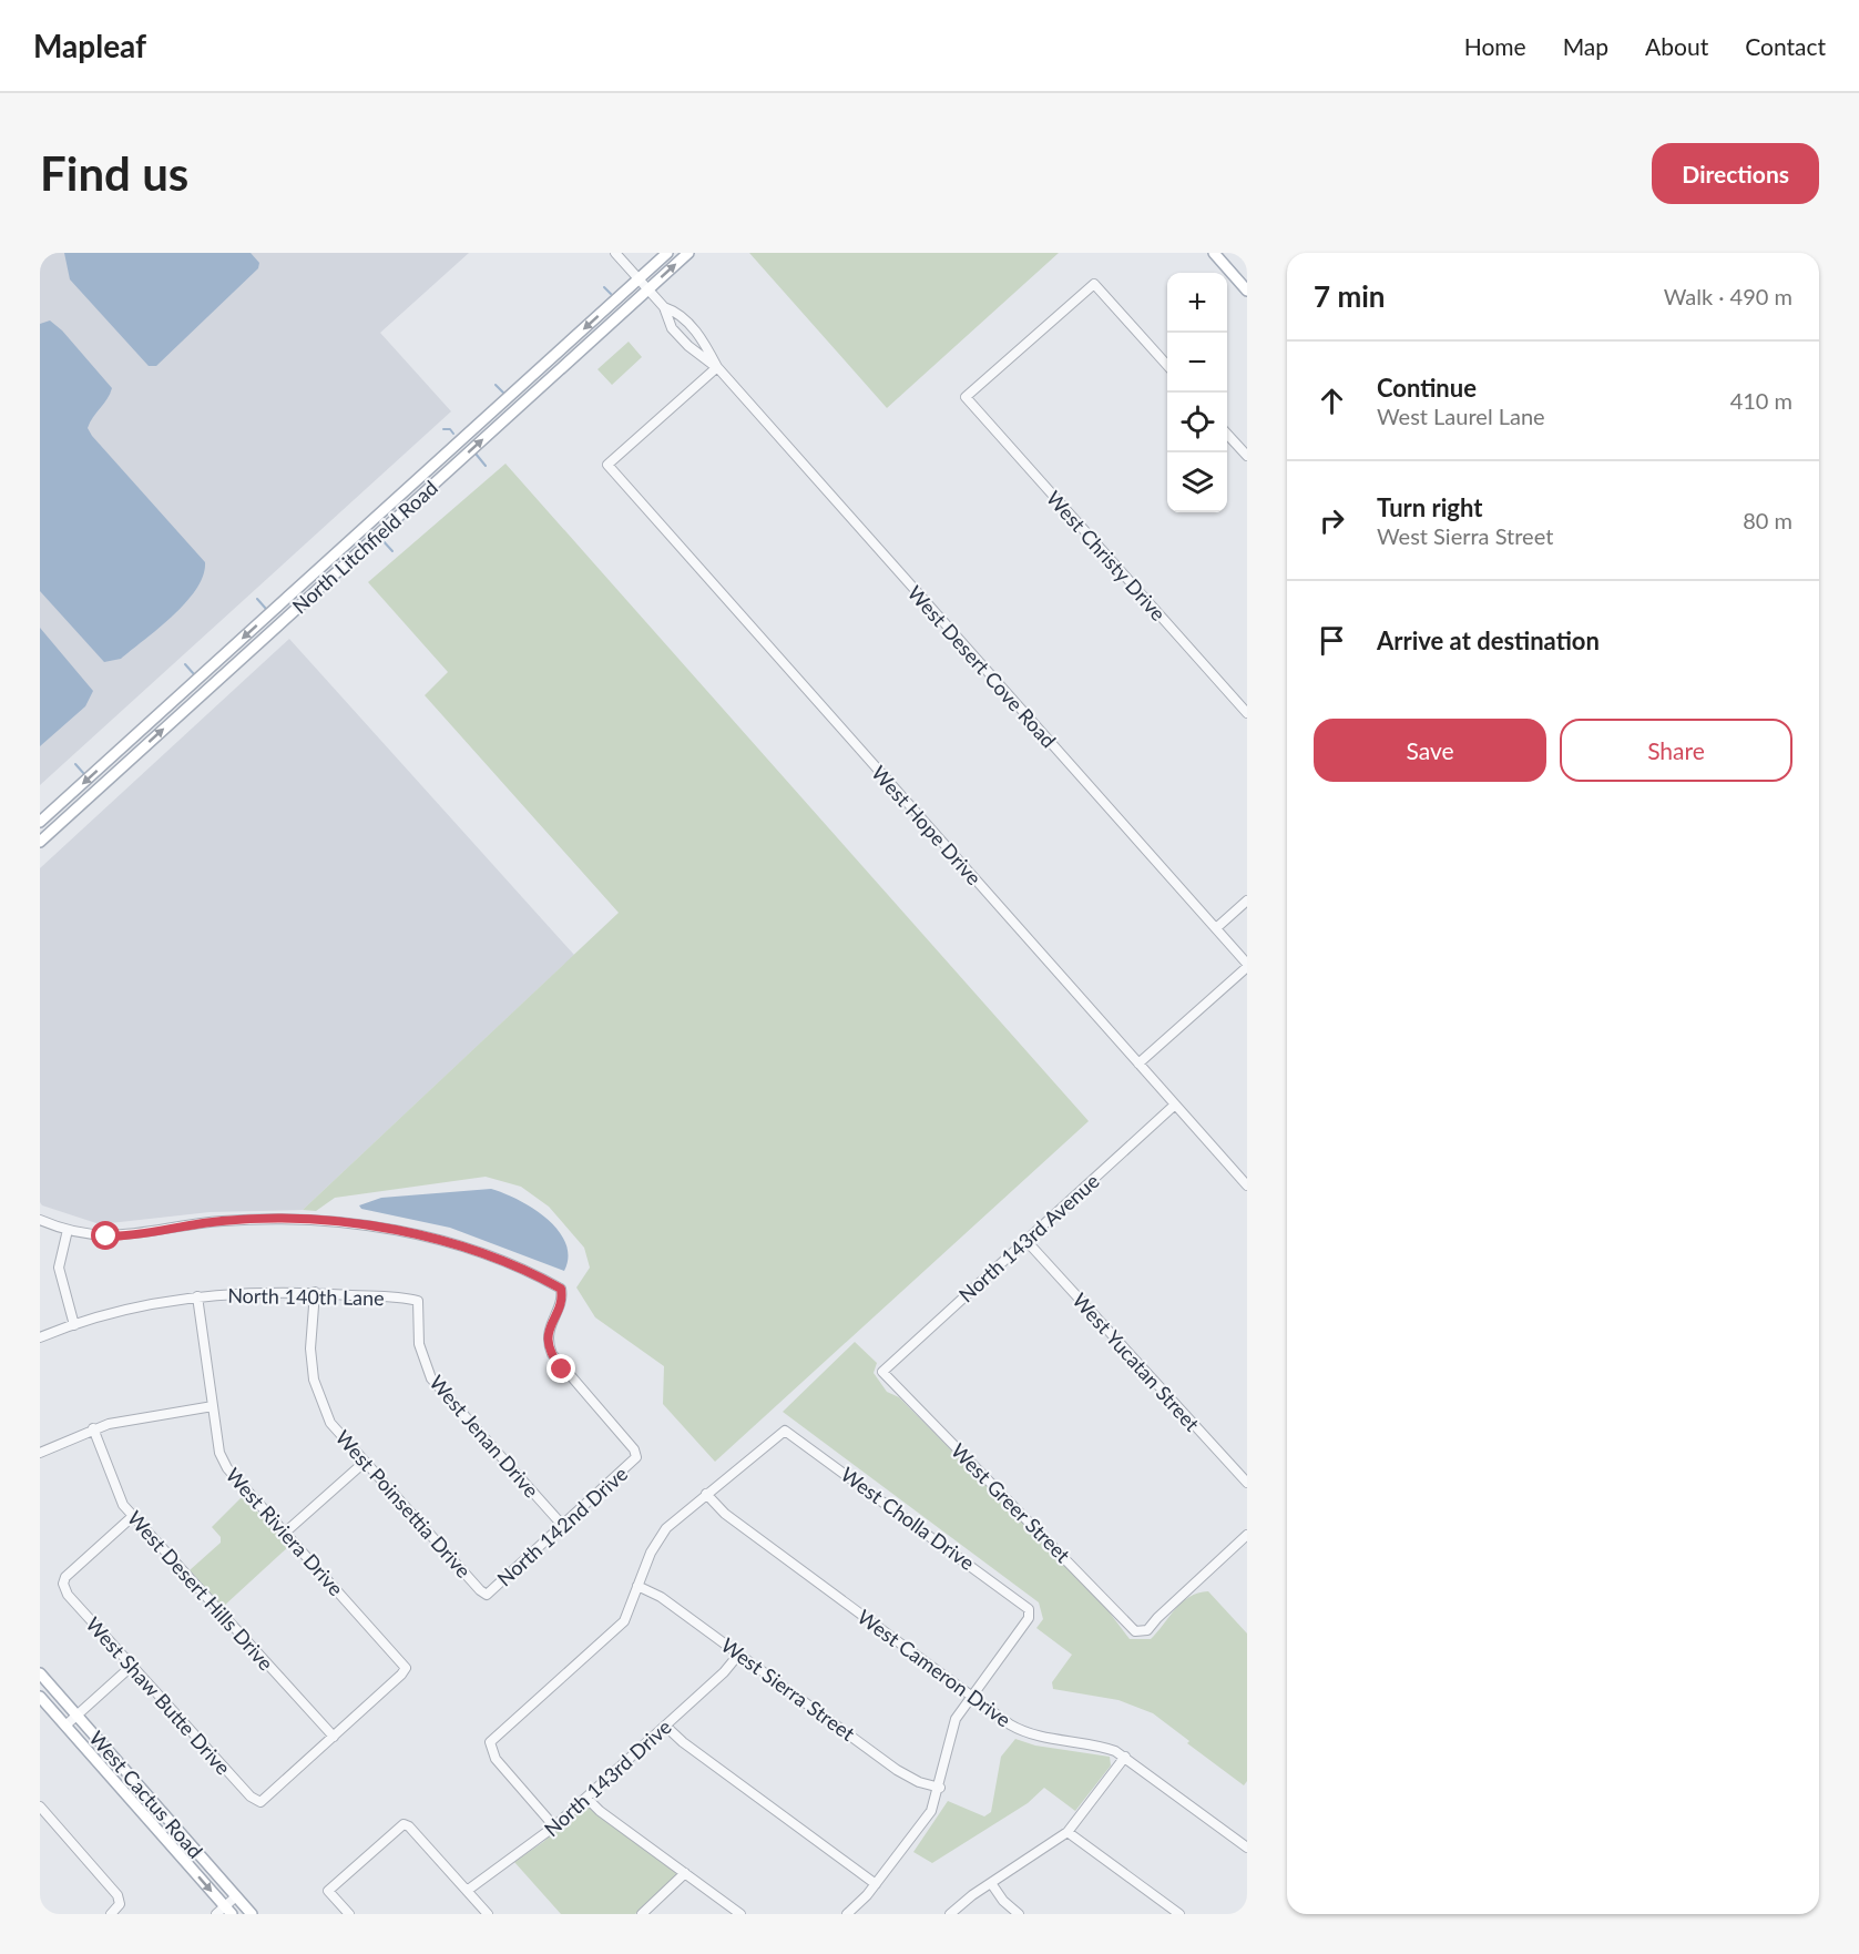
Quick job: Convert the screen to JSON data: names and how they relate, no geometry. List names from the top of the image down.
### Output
{
  "streets": {
    "main road": ["North Litchfield Road", "West Cactus Road"],
    "street": [
      "West Christy Drive",
      "West Desert Cove Road",
      "West Hope Drive",
      "North 143rd Avenue",
      "North 140th Lane",
      "West Yucatan Street",
      "West Jenan Drive",
      "West Greer Street",
      "West Poinsettia Drive",
      "West Cholla Drive",
      "North 142nd Drive",
      "West Riviera Drive",
      "West Desert Hills Drive",
      "West Cameron Drive",
      "West Sierra Street",
      "West Shaw Butte Drive",
      "North 143rd Drive"
    ]
  },
  "crossings": [
    ["North Litchfield Road", "West Desert Cove Road"],
    ["West Desert Cove Road", "West Hope Drive"],
    ["West Hope Drive", "North 143rd Avenue"],
    ["North 143rd Avenue", "West Yucatan Street"],
    ["North 143rd Avenue", "West Greer Street"],
    ["North 140th Lane", "West Jenan Drive"],
    ["North 140th Lane", "West Poinsettia Drive"],
    ["North 140th Lane", "West Riviera Drive"],
    ["West Jenan Drive", "North 142nd Drive"],
    ["West Poinsettia Drive", "North 142nd Drive"],
    ["West Cholla Drive", "West Cameron Drive"],
    ["West Riviera Drive", "West Desert Hills Drive"],
    ["West Riviera Drive", "West Shaw Butte Drive"],
    ["West Desert Hills Drive", "West Shaw Butte Drive"],
    ["West Sierra Street", "North 143rd Drive"]
  ],
  "page": {
    "header": "Mapleaf",
    "nav": [
      "Home",
      "Map",
      "About",
      "Contact"
    ],
    "buttons": [
      "Directions",
      ["Save", "Share"]
    ],
    "title": "Find us",
    "heading": ["7 min", "Walk · 490 m"],
    "map_buttons": ["+", "−"],
    "list": [
      ["Continue", "West Laurel Lane", "410 m"],
      ["Turn right", "West Sierra Street", "80 m"],
      "Arrive at destination"
    ]
  }
}
